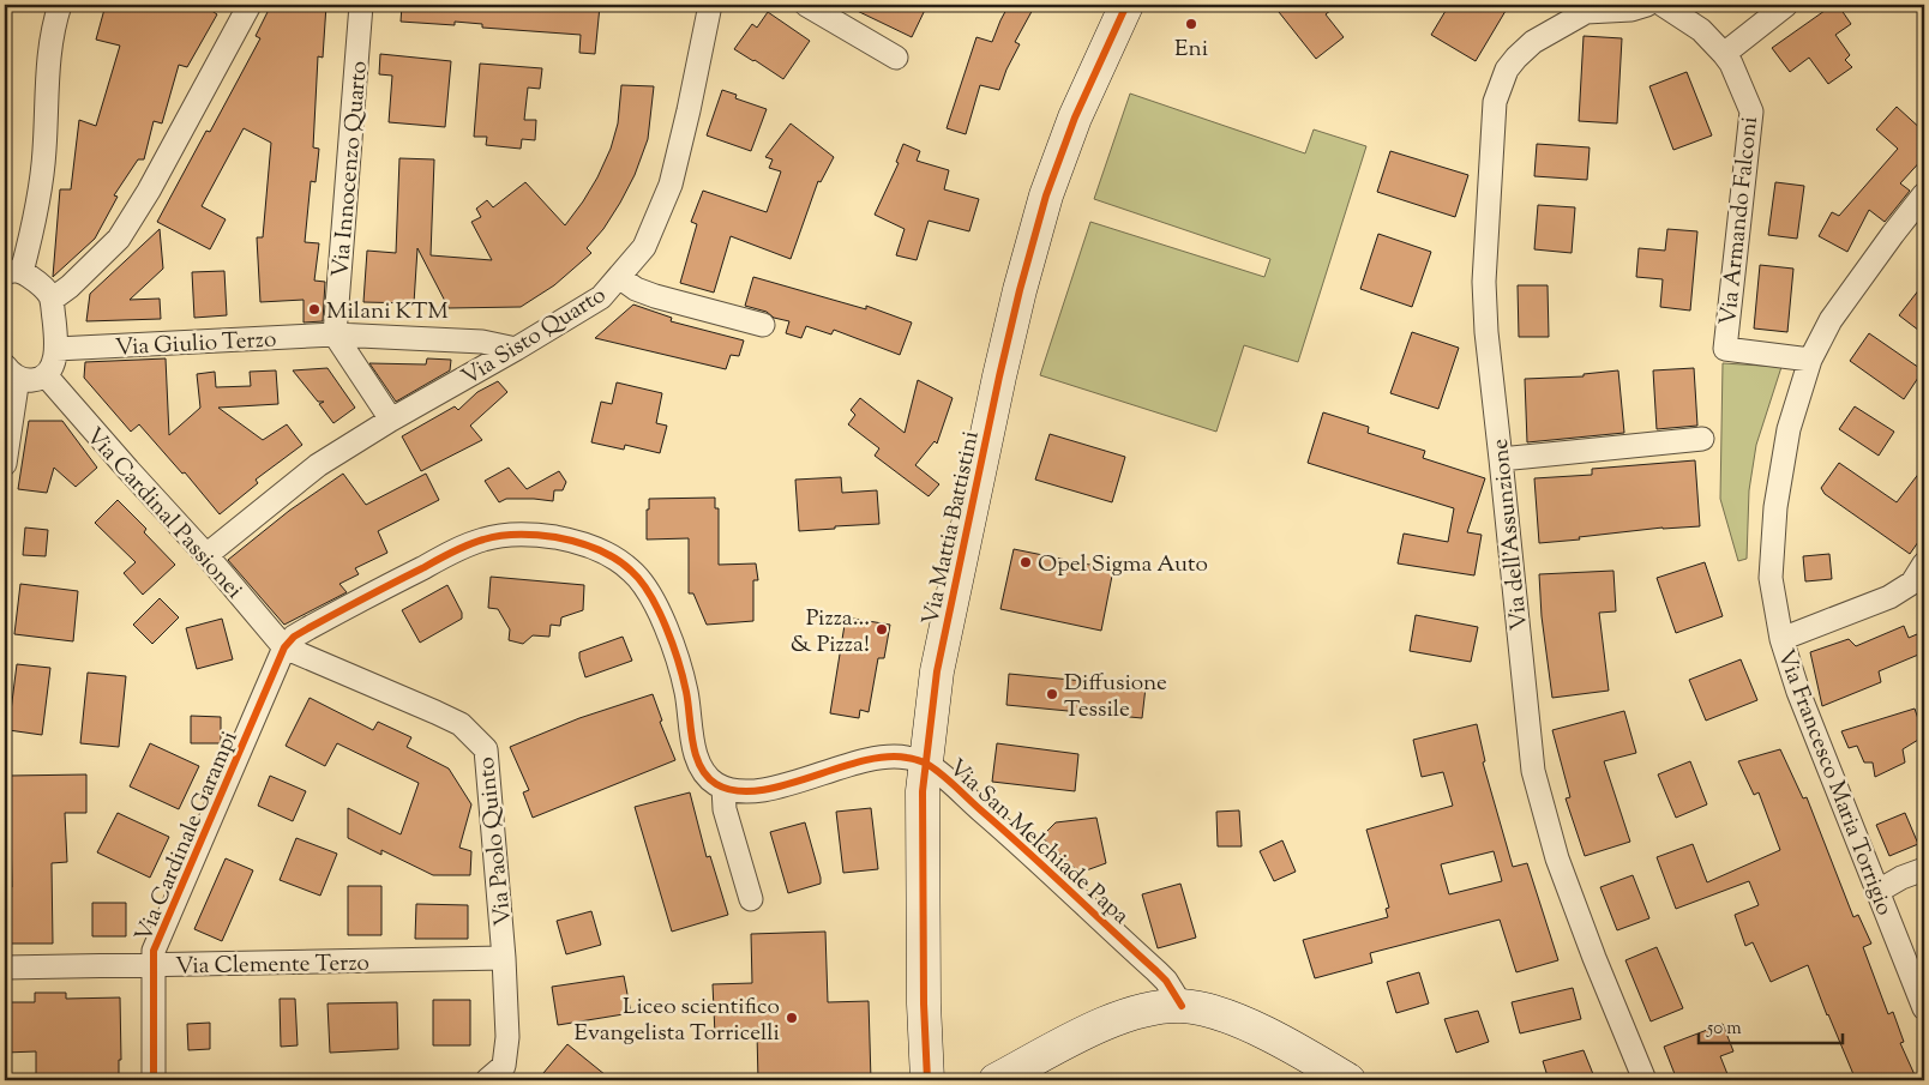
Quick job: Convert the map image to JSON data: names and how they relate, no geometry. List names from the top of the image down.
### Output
{
  "streets": {
    "main road": ["Via Mattia Battistini"],
    "street": [
      "Via Innocenzo Quarto",
      "Via Armando Falconi",
      "Via Sisto Quarto",
      "Via Giulio Terzo",
      "Via Cardinal Passionei",
      "Via dell'Assunzione",
      "Via Francesco Maria Torrigio",
      "Via Cardinale Garampi",
      "Via San Melchiade Papa",
      "Via Paolo Quinto",
      "Via Clemente Terzo"
    ]
  },
  "crossings": [
    ["Via Innocenzo Quarto", "Via Giulio Terzo"],
    ["Via Armando Falconi", "Via Francesco Maria Torrigio"],
    ["Via Sisto Quarto", "Via Giulio Terzo"],
    ["Via Sisto Quarto", "Via Cardinal Passionei"],
    ["Via Cardinal Passionei", "Via Cardinale Garampi"],
    ["Via Cardinal Passionei", "Via Paolo Quinto"],
    ["Via Mattia Battistini", "Via San Melchiade Papa"],
    ["Via Cardinale Garampi", "Via Paolo Quinto"],
    ["Via Cardinale Garampi", "Via Clemente Terzo"],
    ["Via Paolo Quinto", "Via Clemente Terzo"]
  ],
  "places": [
    "Eni",
    "Milani KTM",
    "Opel Sigma Auto",
    "Pizza... & Pizza!",
    "Diffusione Tessile",
    "Liceo scientifico Evangelista Torricelli"
  ],
  "scale_bar": "50 m"
}
